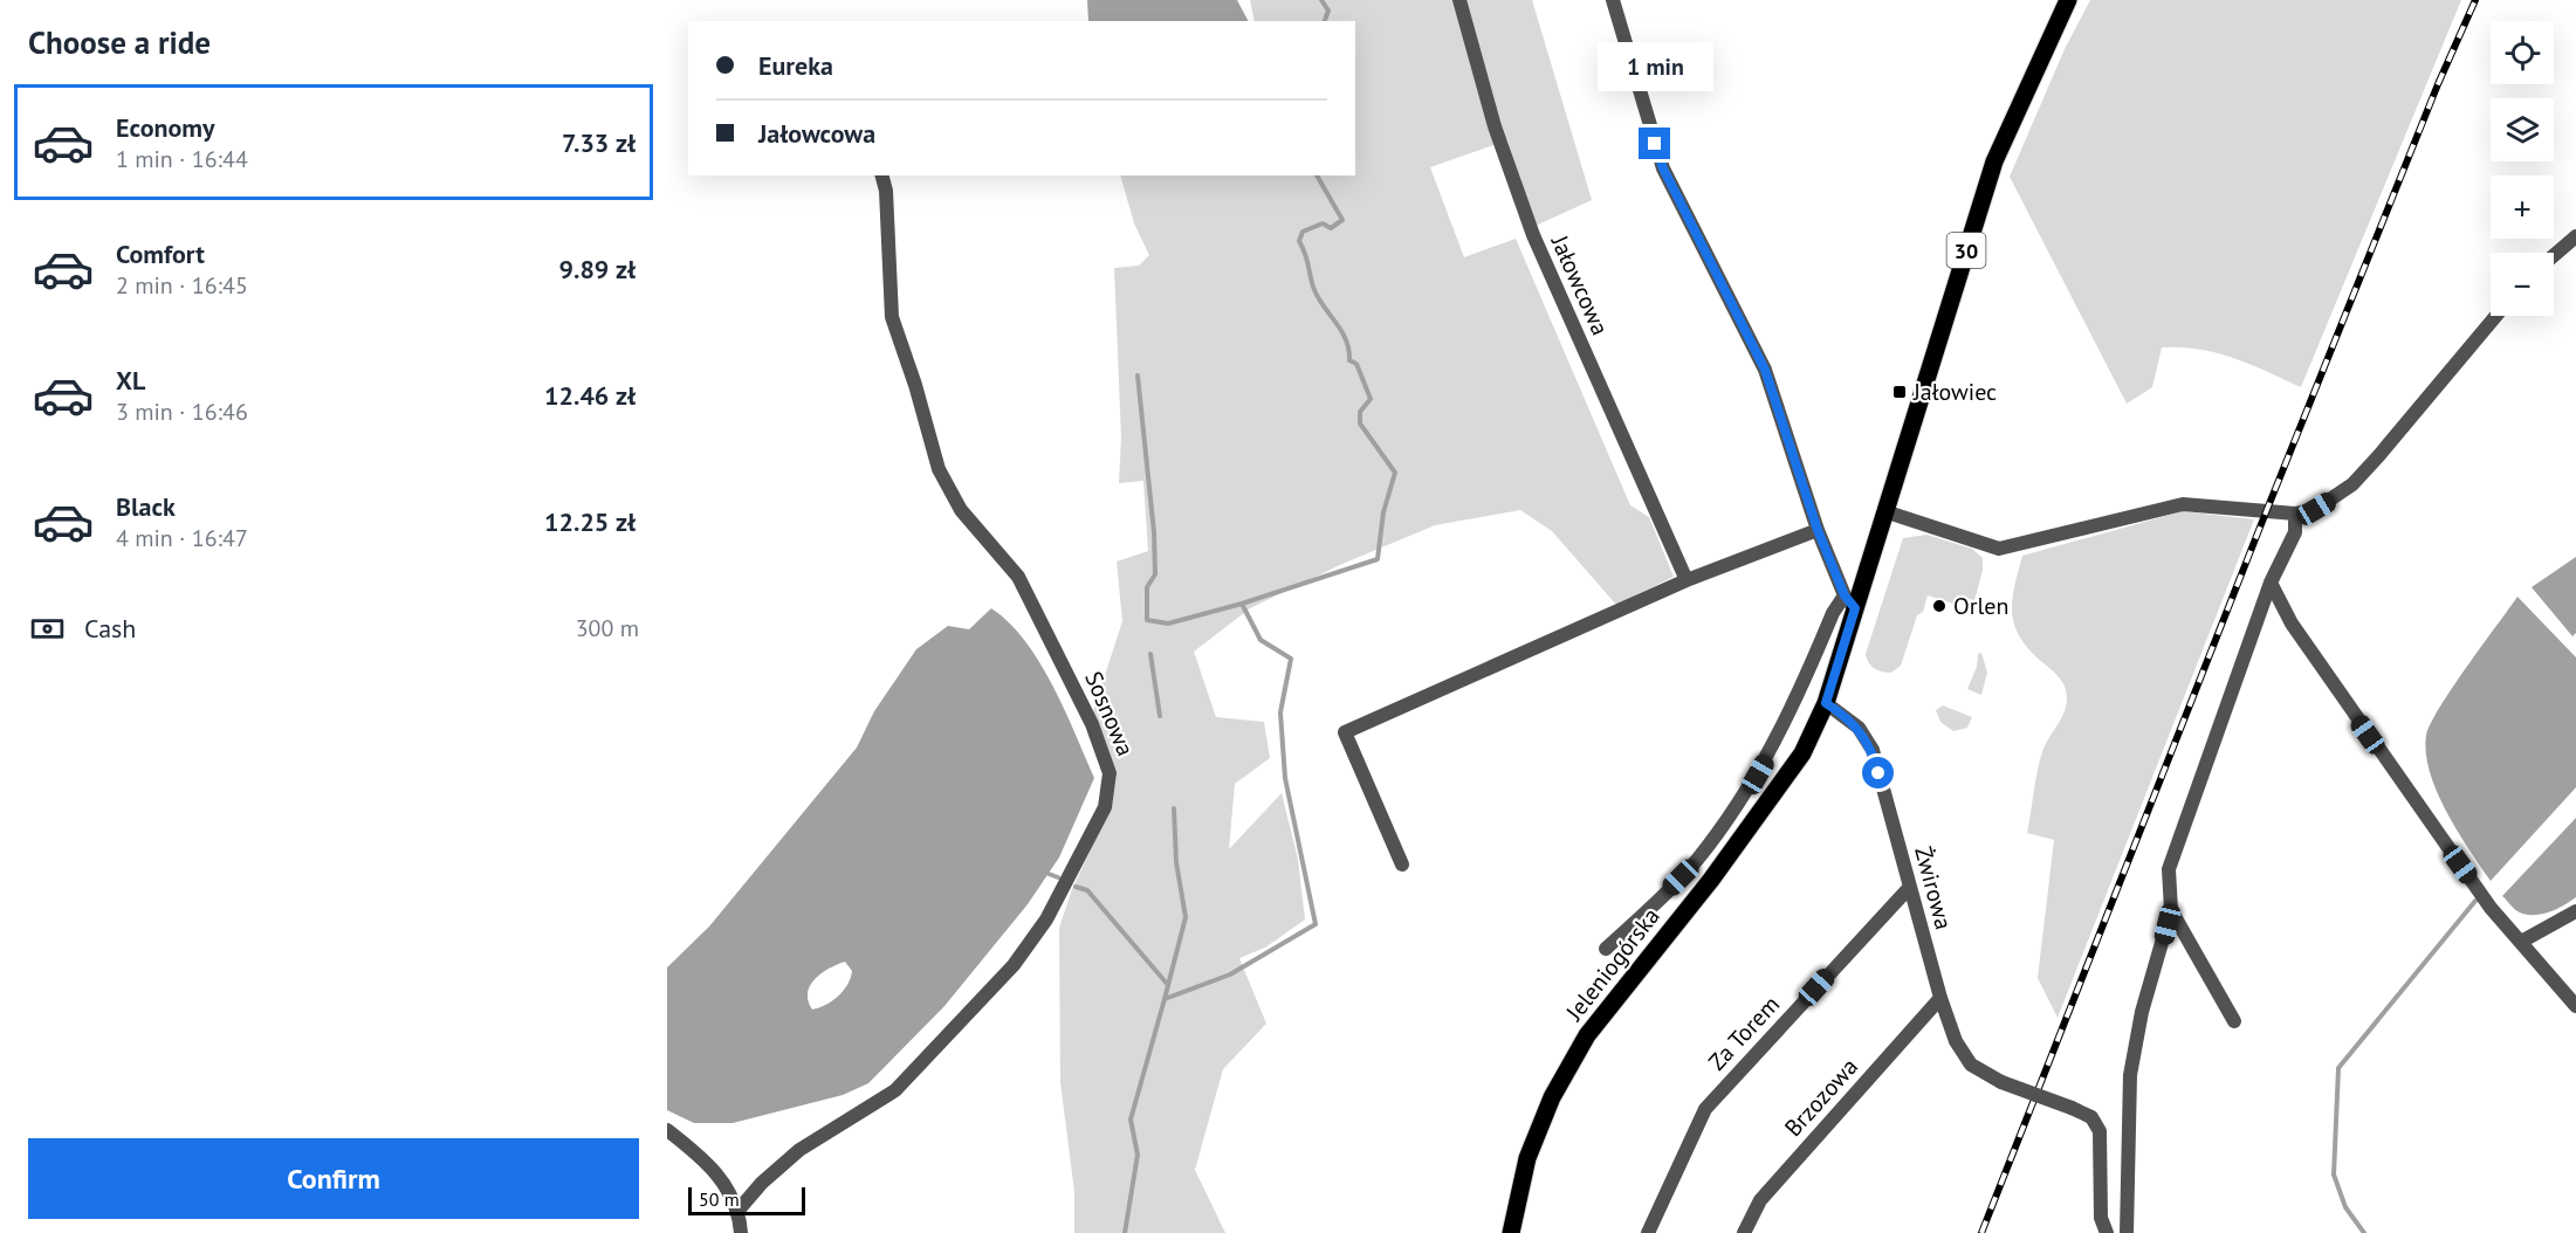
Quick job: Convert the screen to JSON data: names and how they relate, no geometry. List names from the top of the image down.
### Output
{
  "streets": {
    "main road": ["30", "Jeleniogórska"],
    "street": [
      "Jałowcowa",
      "Sosnowa",
      "Żwirowa",
      "Za Torem",
      "Brzozowa"
    ]
  },
  "crossings": [
    ["30", "Jeleniogórska"],
    ["Żwirowa", "Jeleniogórska"],
    ["Żwirowa", "Za Torem"],
    ["Żwirowa", "Brzozowa"]
  ],
  "places": {
    "transit": ["Jałowiec"],
    "other": ["Orlen"]
  },
  "scale_bar": "50 m",
  "page": {
    "heading": "Choose a ride",
    "map_buttons": ["+", "−"],
    "banner": ["Eureka", "Jałowcowa"],
    "bubble": "1 min",
    "list": [
      {
        "name": "Economy",
        "note": "1 min · 16:44",
        "value": "7.33 zł"
      },
      {
        "name": "Comfort",
        "note": "2 min · 16:45",
        "value": "9.89 zł"
      },
      {
        "name": "XL",
        "note": "3 min · 16:46",
        "value": "12.46 zł"
      },
      {
        "name": "Black",
        "note": "4 min · 16:47",
        "value": "12.25 zł"
      }
    ],
    "pay": ["Cash", "300 m"],
    "buttons": "Confirm",
    "scale": "50 m"
  }
}
